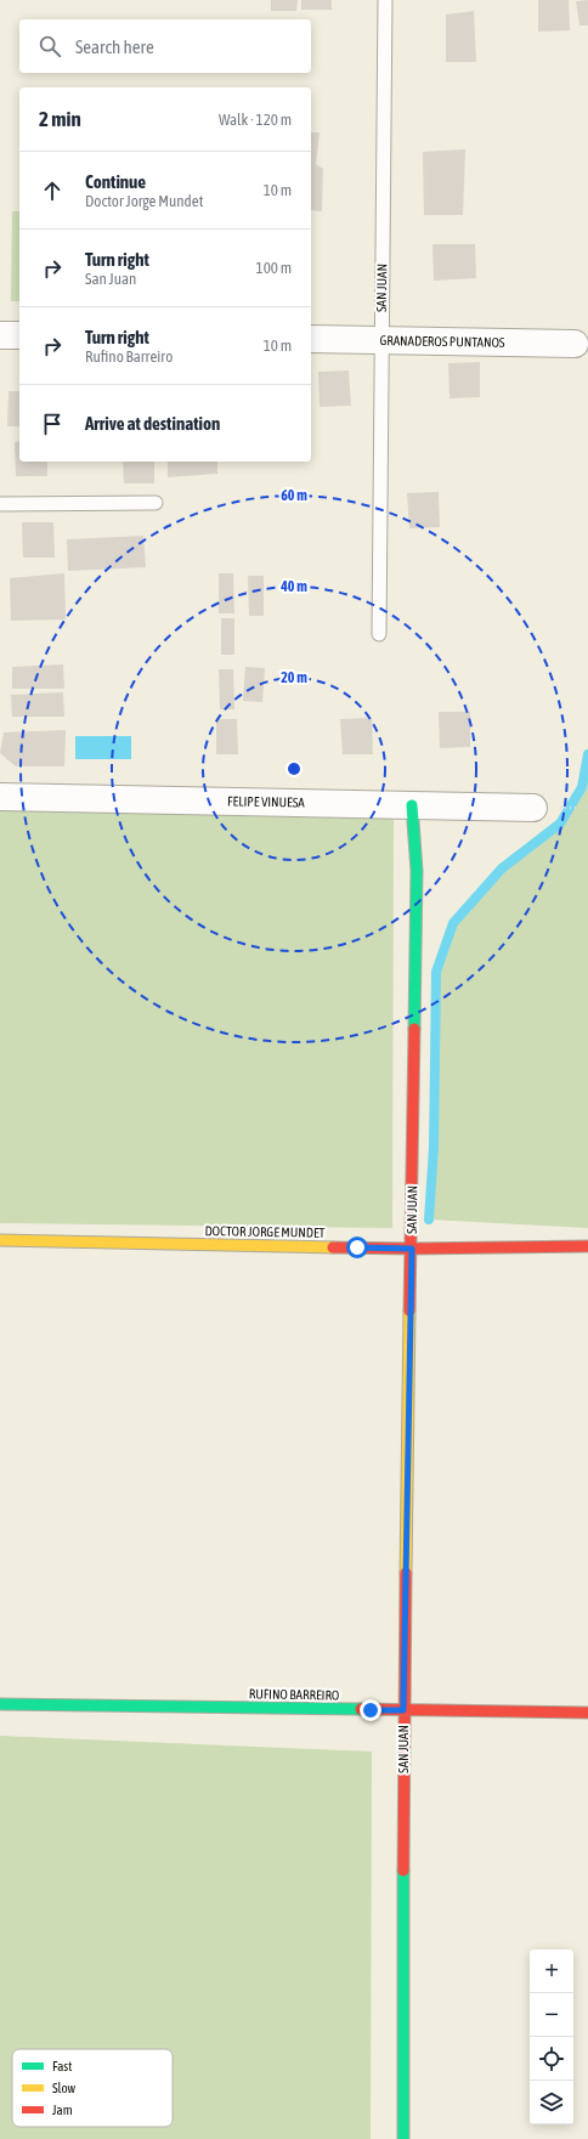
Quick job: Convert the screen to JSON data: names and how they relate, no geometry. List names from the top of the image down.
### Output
{
  "streets": {
    "street": [
      "SAN JUAN",
      "GRANADEROS PUNTANOS",
      "FELIPE VINUESA",
      "DOCTOR JORGE MUNDET",
      "RUFINO BARREIRO"
    ]
  },
  "crossings": [
    ["SAN JUAN", "GRANADEROS PUNTANOS"],
    ["SAN JUAN", "FELIPE VINUESA"],
    ["SAN JUAN", "DOCTOR JORGE MUNDET"],
    ["SAN JUAN", "RUFINO BARREIRO"]
  ],
  "legend": ["Fast", "Slow", "Jam"],
  "page": {
    "search": "Search here",
    "heading": ["2 min", "Walk · 120 m"],
    "list": [
      ["Continue", "Doctor Jorge Mundet", "10 m"],
      ["Turn right", "San Juan", "100 m"],
      ["Turn right", "Rufino Barreiro", "10 m"],
      "Arrive at destination"
    ],
    "map_buttons": ["+", "−"]
  },
  "rings": ["60 m", "40 m", "20 m"]
}
